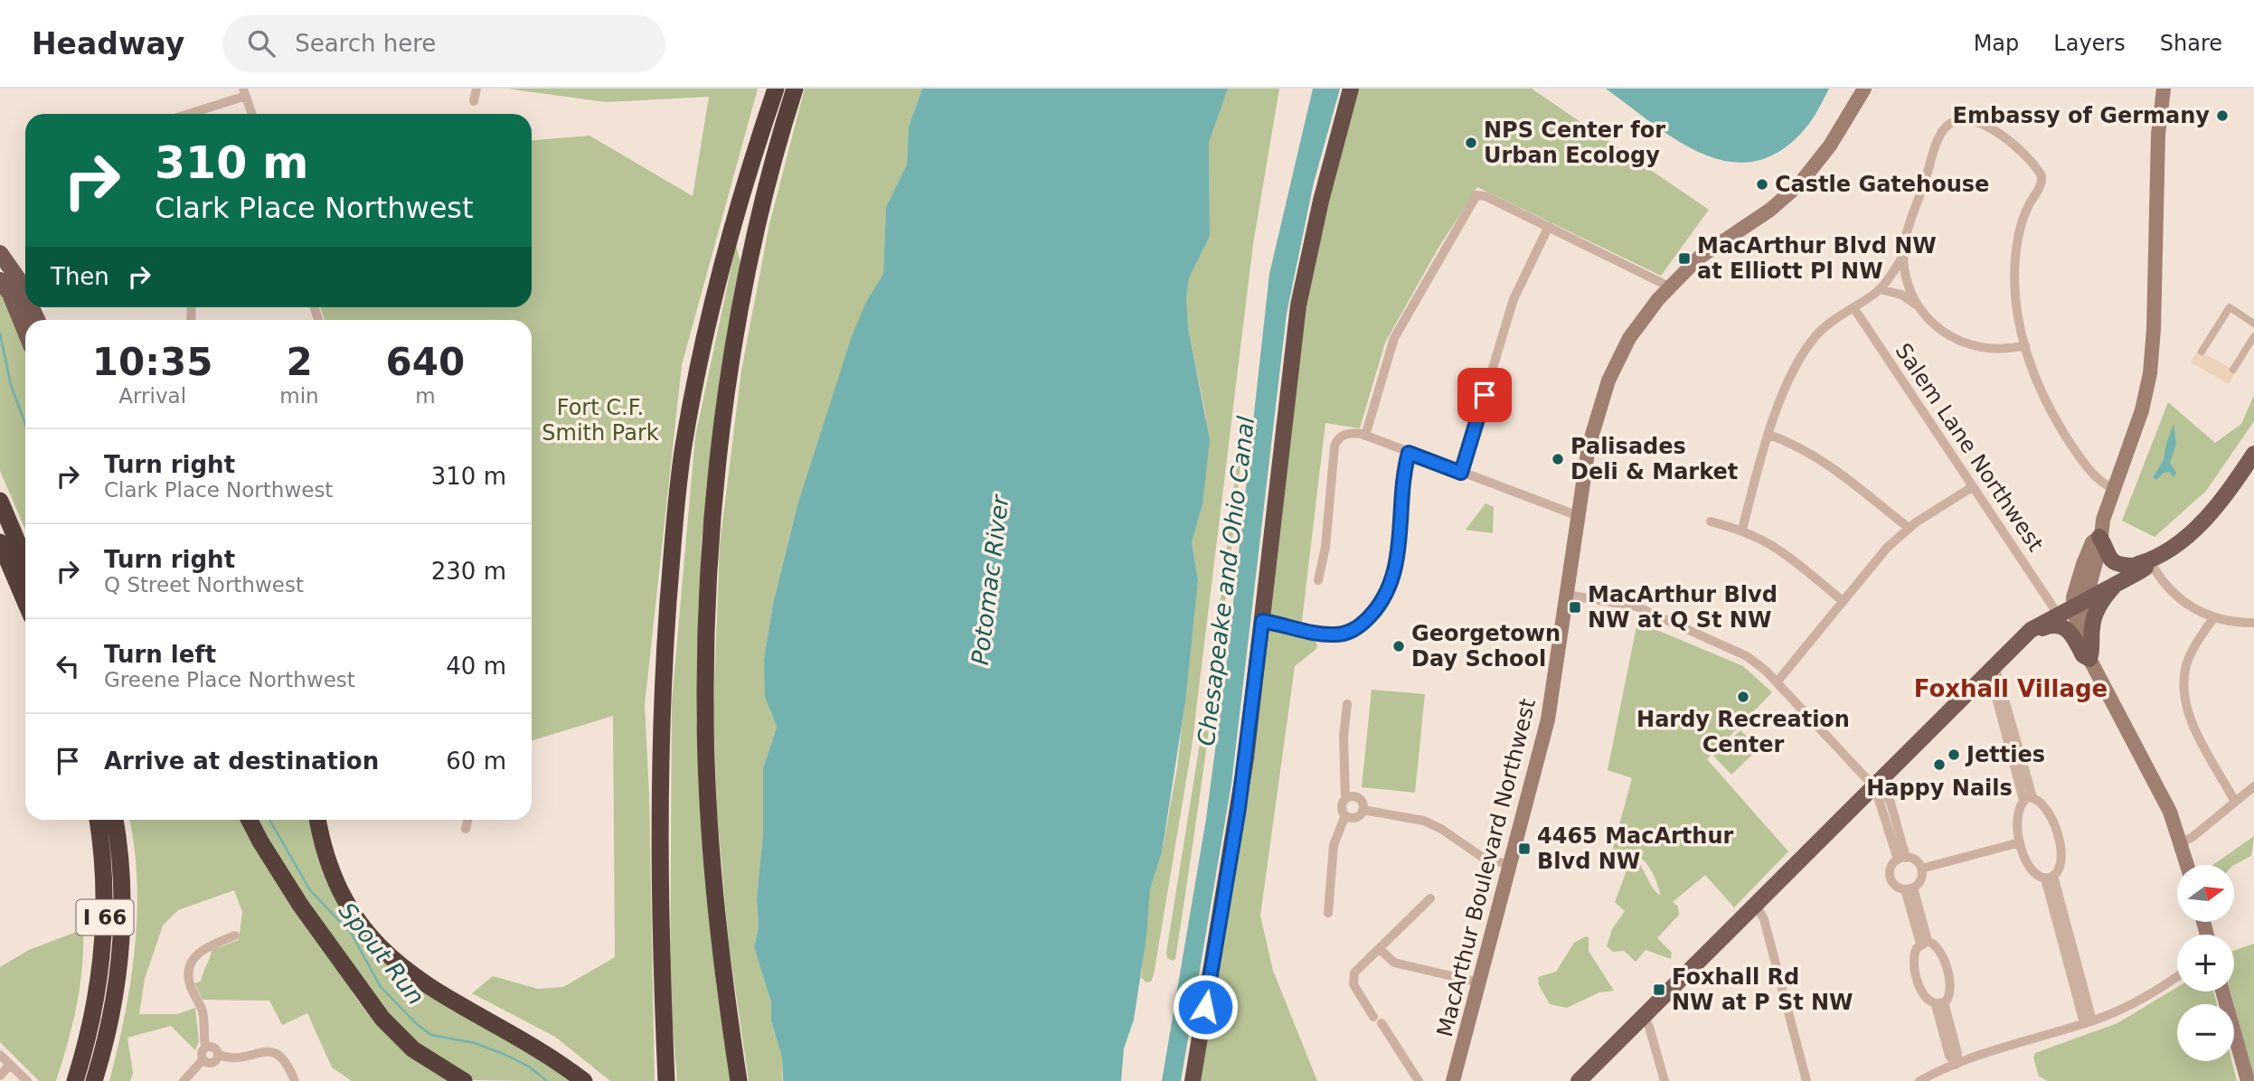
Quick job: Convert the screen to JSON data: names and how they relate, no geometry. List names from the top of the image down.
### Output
{
  "streets": {
    "highway": ["I 66"],
    "main road": ["MacArthur Boulevard Northwest"],
    "street": ["Salem Lane Northwest"]
  },
  "districts": ["Foxhall Village"],
  "water": ["Potomac River", "Chesapeake and Ohio Canal", "Spout Run"],
  "parks": ["Fort C.F. Smith Park"],
  "places": {
    "other": [
      "Embassy of Germany",
      "NPS Center for Urban Ecology",
      "Castle Gatehouse",
      "Palisades Deli & Market",
      "Georgetown Day School",
      "Hardy Recreation Center",
      "Jetties",
      "Happy Nails"
    ],
    "transit": [
      "MacArthur Blvd NW at Elliott Pl NW",
      "MacArthur Blvd NW at Q St NW",
      "4465 MacArthur Blvd NW",
      "Foxhall Rd NW at P St NW"
    ]
  },
  "north": "right",
  "page": {
    "header": "Headway",
    "search": "Search here",
    "nav": ["Map", "Layers", "Share"],
    "turn": ["310 m", "Clark Place Northwest"],
    "then": "Then",
    "eta": [
      "10:35",
      "Arrival",
      "2",
      "min",
      "640",
      "m"
    ],
    "list": [
      {
        "name": "Turn right",
        "note": "Clark Place Northwest",
        "value": "310 m"
      },
      {
        "name": "Turn right",
        "note": "Q Street Northwest",
        "value": "230 m"
      },
      {
        "name": "Turn left",
        "note": "Greene Place Northwest",
        "value": "40 m"
      },
      {
        "name": "Arrive at destination",
        "value": "60 m"
      }
    ],
    "map_buttons": ["+", "−"]
  }
}
